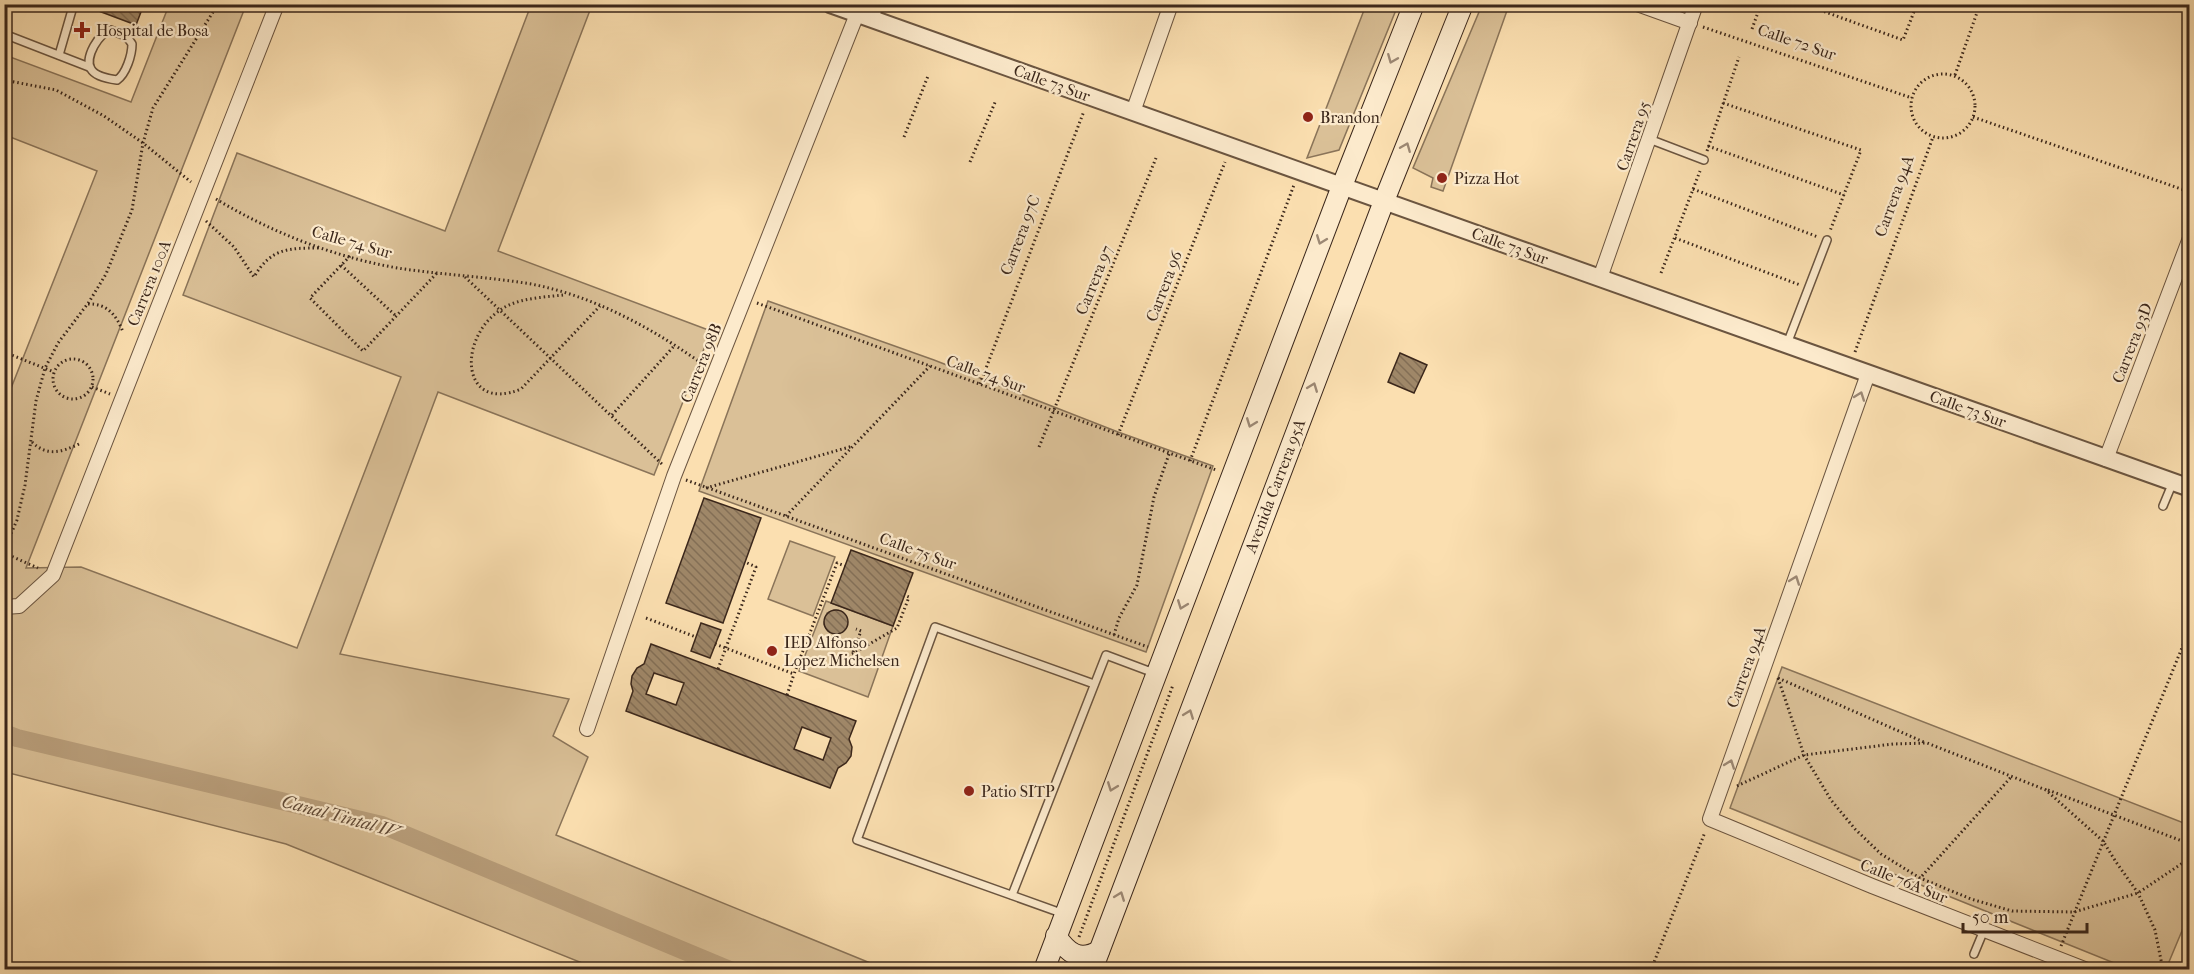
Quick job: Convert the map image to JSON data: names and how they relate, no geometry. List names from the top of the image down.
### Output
{
  "streets": {
    "main road": ["Avenida Carrera 95A"],
    "street": [
      "Calle 73 Sur",
      "Carrera 95",
      "Carrera 94A",
      "Carrera 100A",
      "Carrera 93D",
      "Carrera 98B",
      "Calle 76A Sur"
    ],
    "path": [
      "Calle 72 Sur",
      "Carrera 97C",
      "Calle 74 Sur",
      "Carrera 97",
      "Carrera 96",
      "Calle 75 Sur"
    ]
  },
  "crossings": [
    ["Calle 72 Sur", "Carrera 95"],
    ["Calle 72 Sur", "Carrera 94A"],
    ["Calle 73 Sur", "Carrera 95"],
    ["Calle 73 Sur", "Carrera 94A"],
    ["Calle 73 Sur", "Carrera 97C"],
    ["Calle 73 Sur", "Carrera 96"],
    ["Calle 73 Sur", "Carrera 93D"],
    ["Calle 73 Sur", "Carrera 98B"],
    ["Calle 73 Sur", "Avenida Carrera 95A"],
    ["Carrera 94A", "Calle 76A Sur"],
    ["Carrera 97C", "Calle 74 Sur"],
    ["Calle 74 Sur", "Carrera 97"],
    ["Calle 74 Sur", "Carrera 100A"],
    ["Calle 74 Sur", "Carrera 96"],
    ["Calle 74 Sur", "Carrera 98B"],
    ["Carrera 98B", "Calle 75 Sur"]
  ],
  "one_way": ["Carrera 94A"],
  "water": ["Canal Tintal IV"],
  "places": {
    "health": ["Hospital de Bosa"],
    "other": [
      "Brandon",
      "Pizza Hot",
      "IED Alfonso Lopez Michelsen",
      "Patio SITP"
    ]
  },
  "scale_bar": "50 m"
}
